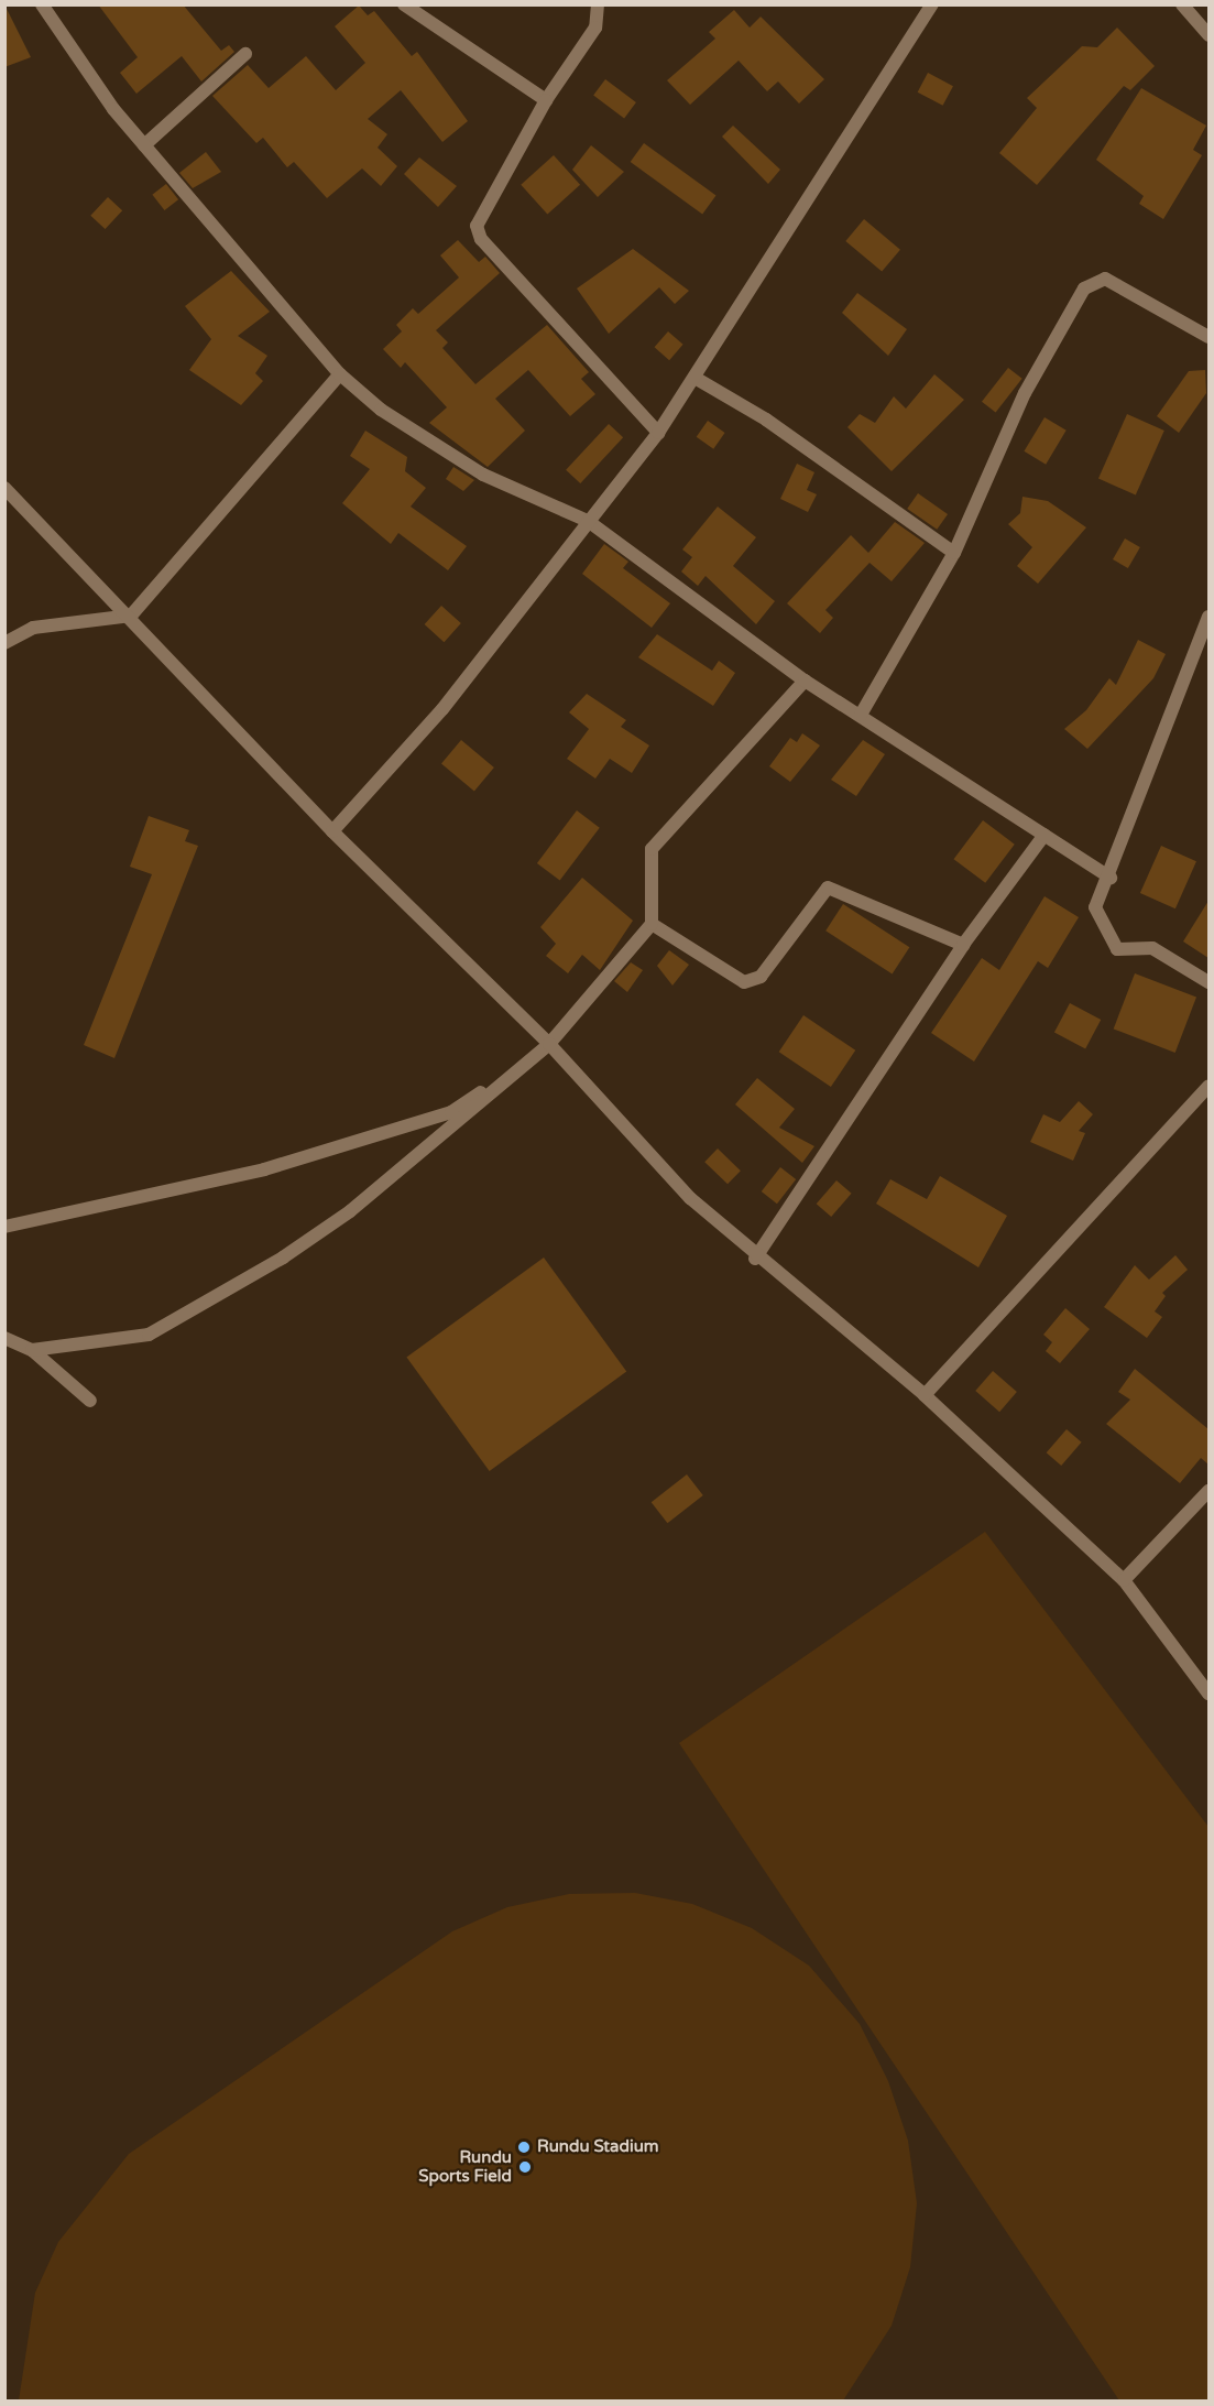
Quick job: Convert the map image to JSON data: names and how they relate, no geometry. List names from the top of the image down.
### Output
{
  "places": ["Rundu Stadium", "Rundu Sports Field"]
}
